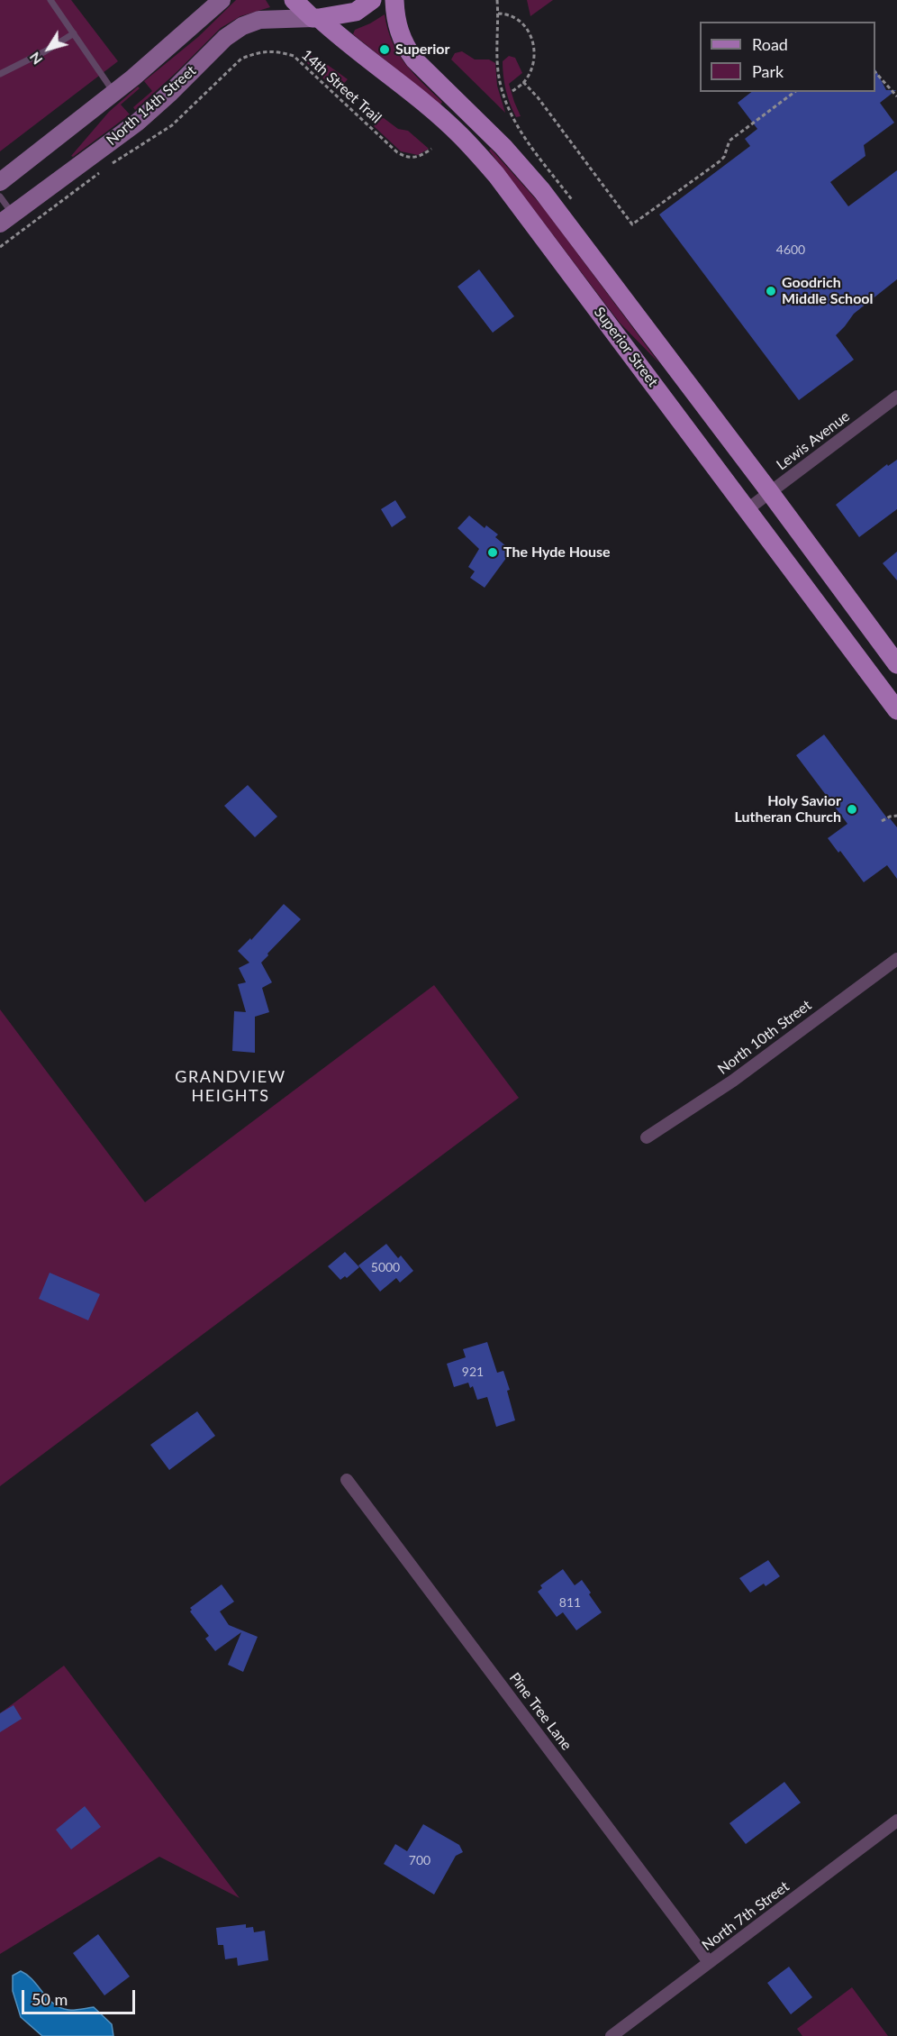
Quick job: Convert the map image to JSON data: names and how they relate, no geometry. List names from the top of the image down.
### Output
{
  "streets": {
    "main road": ["North 14th Street", "Superior Street"],
    "street": [
      "Lewis Avenue",
      "North 10th Street",
      "Pine Tree Lane",
      "North 7th Street"
    ],
    "path": ["14th Street Trail"]
  },
  "crossings": [
    ["North 14th Street", "Superior Street"],
    ["Superior Street", "Lewis Avenue"],
    ["Pine Tree Lane", "North 7th Street"]
  ],
  "districts": ["GRANDVIEW HEIGHTS"],
  "places": [
    "Superior",
    "Goodrich Middle School",
    "The Hyde House",
    "Holy Savior Lutheran Church"
  ],
  "house_numbers": [
    "4600",
    "5000",
    "921",
    "811",
    "700"
  ],
  "legend": ["Road", "Park"],
  "scale_bar": "50 m",
  "north": "bottom left"
}
